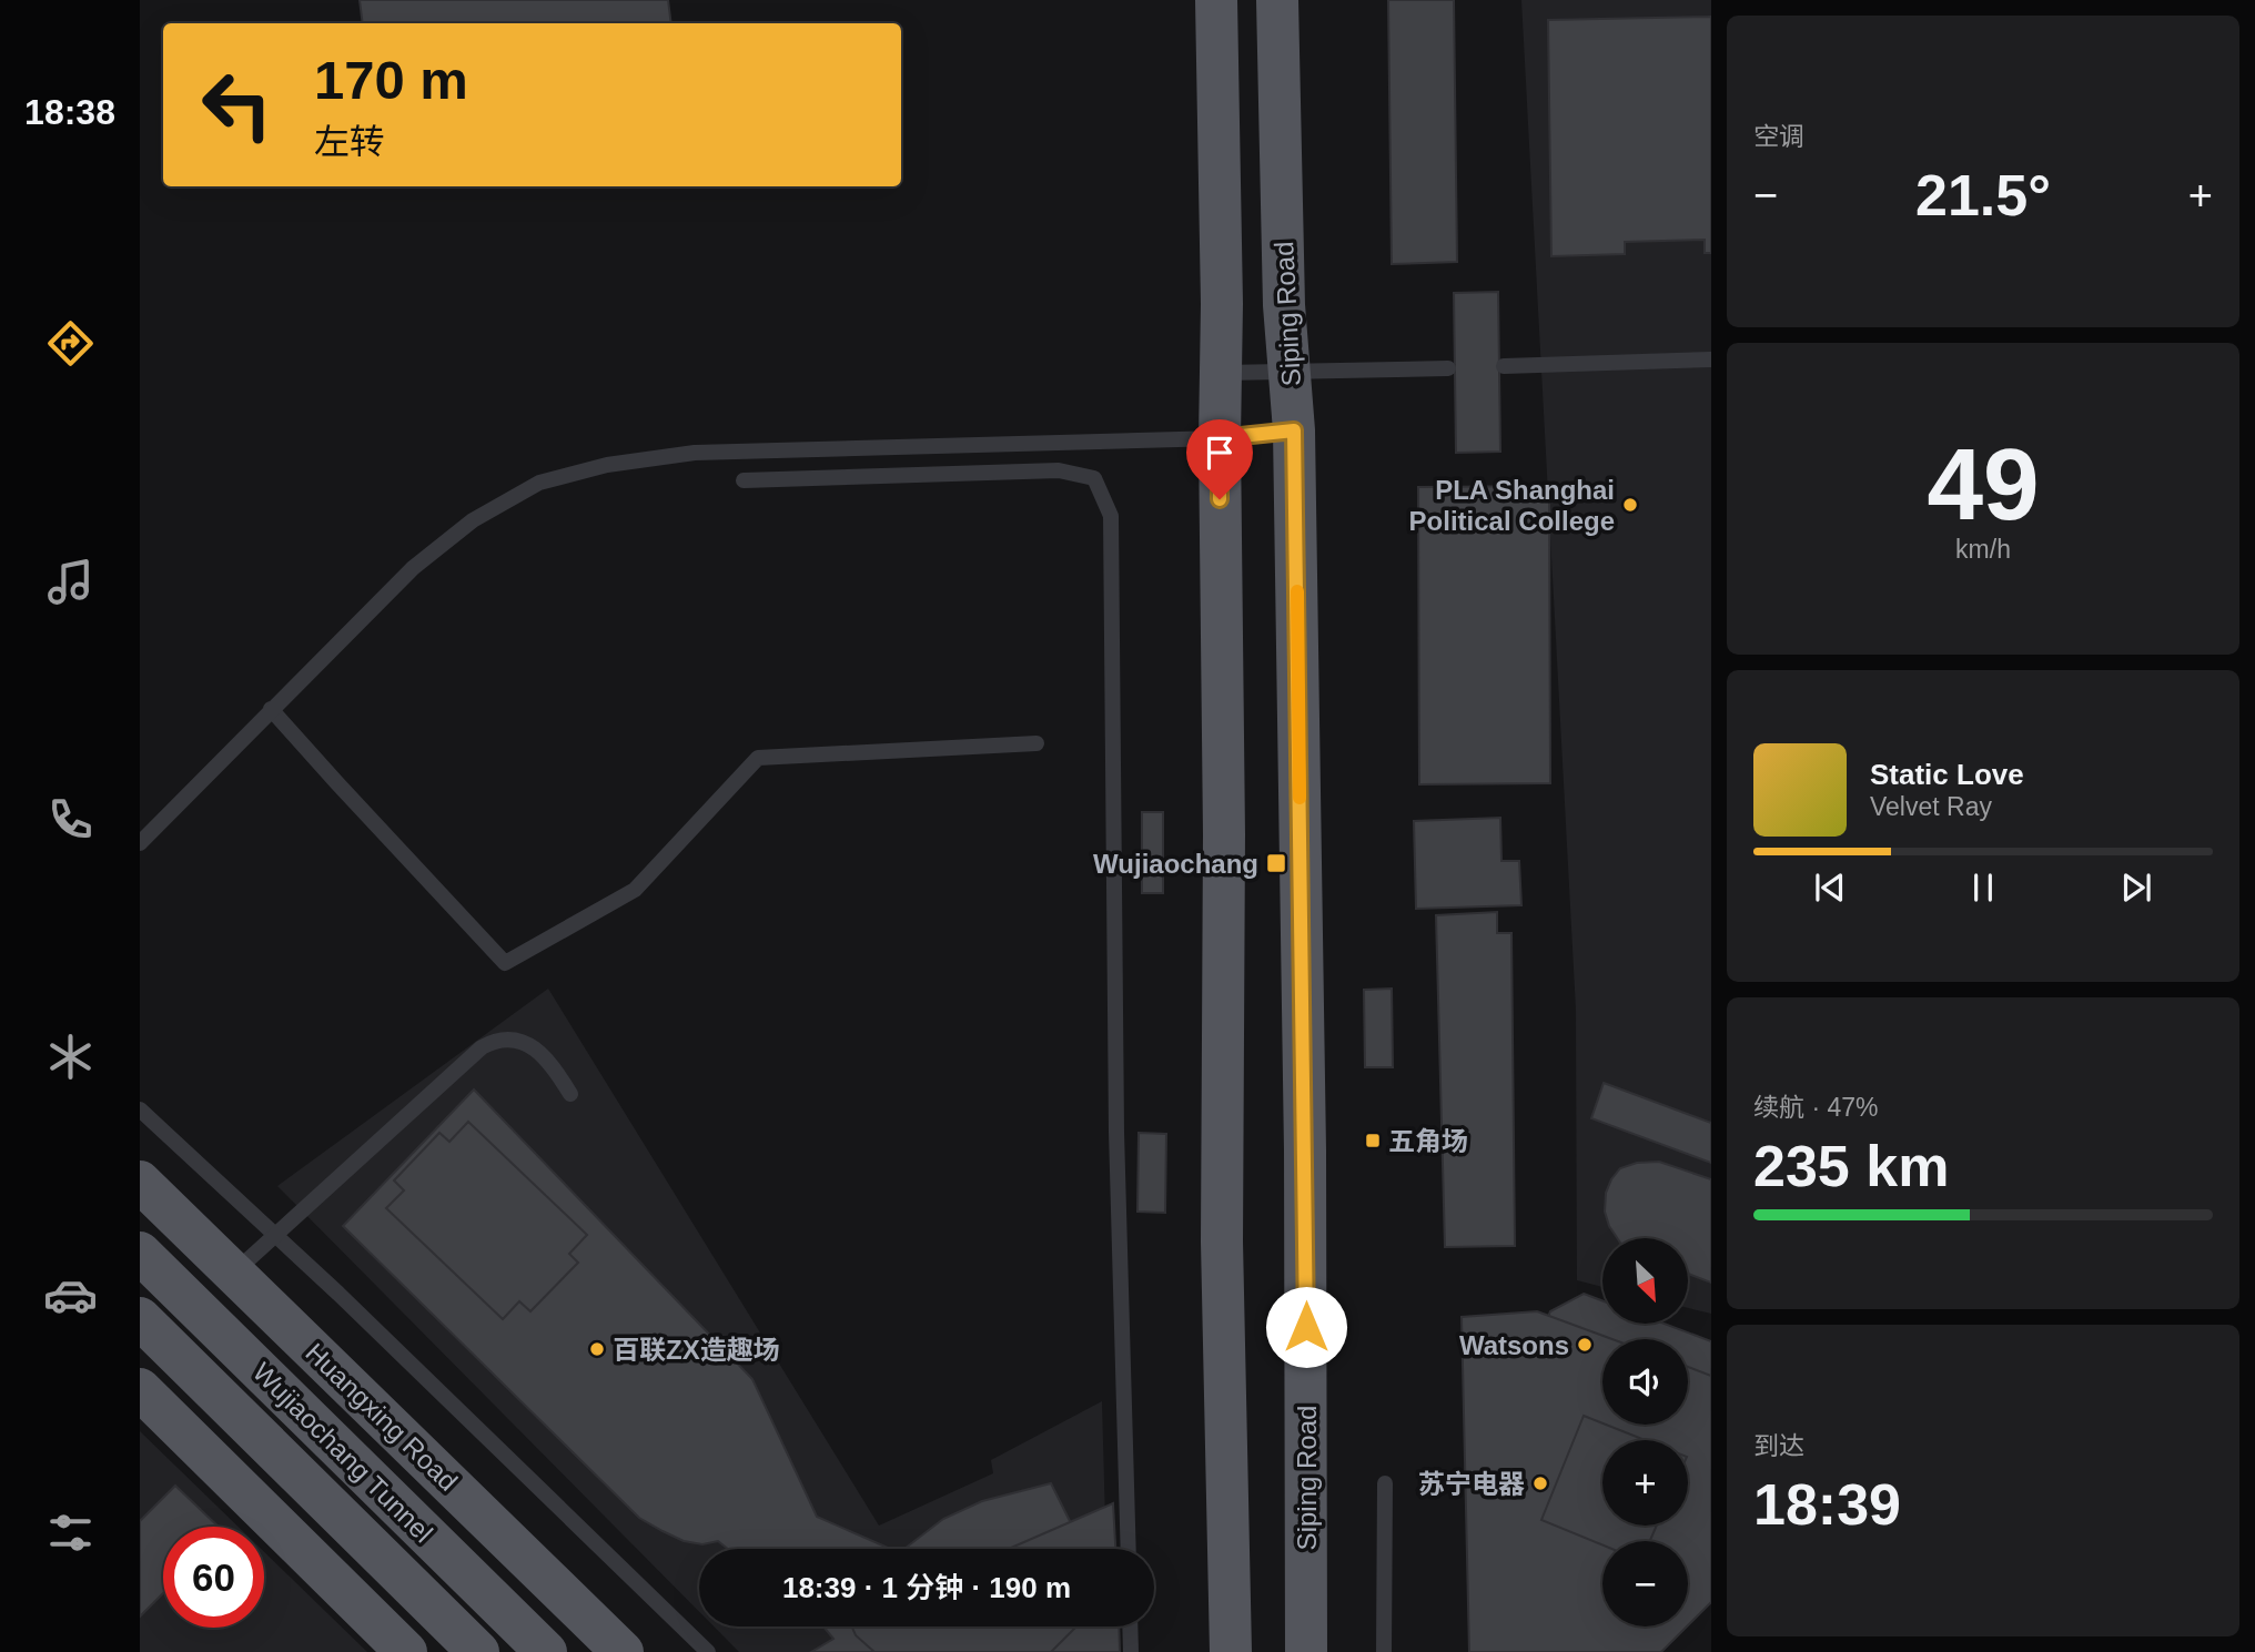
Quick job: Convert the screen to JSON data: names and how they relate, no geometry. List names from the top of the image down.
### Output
{
  "streets": {
    "main road": ["Siping Road", "Huangxing Road", "Wujiaochang Tunnel"]
  },
  "places": {
    "other": [
      "PLA Shanghai Political College",
      "Watsons",
      "百联ZX造趣场",
      "苏宁电器"
    ],
    "transit": ["Wujiaochang", "五角场"]
  },
  "north": "bottom right",
  "page": {
    "tabs": "18:38",
    "tile": [
      "空调",
      ["49", "km/h"],
      ["续航 · 47%", "235 km"],
      ["到达", "18:39"]
    ],
    "turn": ["170 m", "左转"],
    "heat": ["−", "21.5°", "+"],
    "song": ["Static Love", "Velvet Ray"],
    "map_buttons": ["+", "−"],
    "limit": "60",
    "trip": "18:39 · 1 分钟 · 190 m"
  }
}
